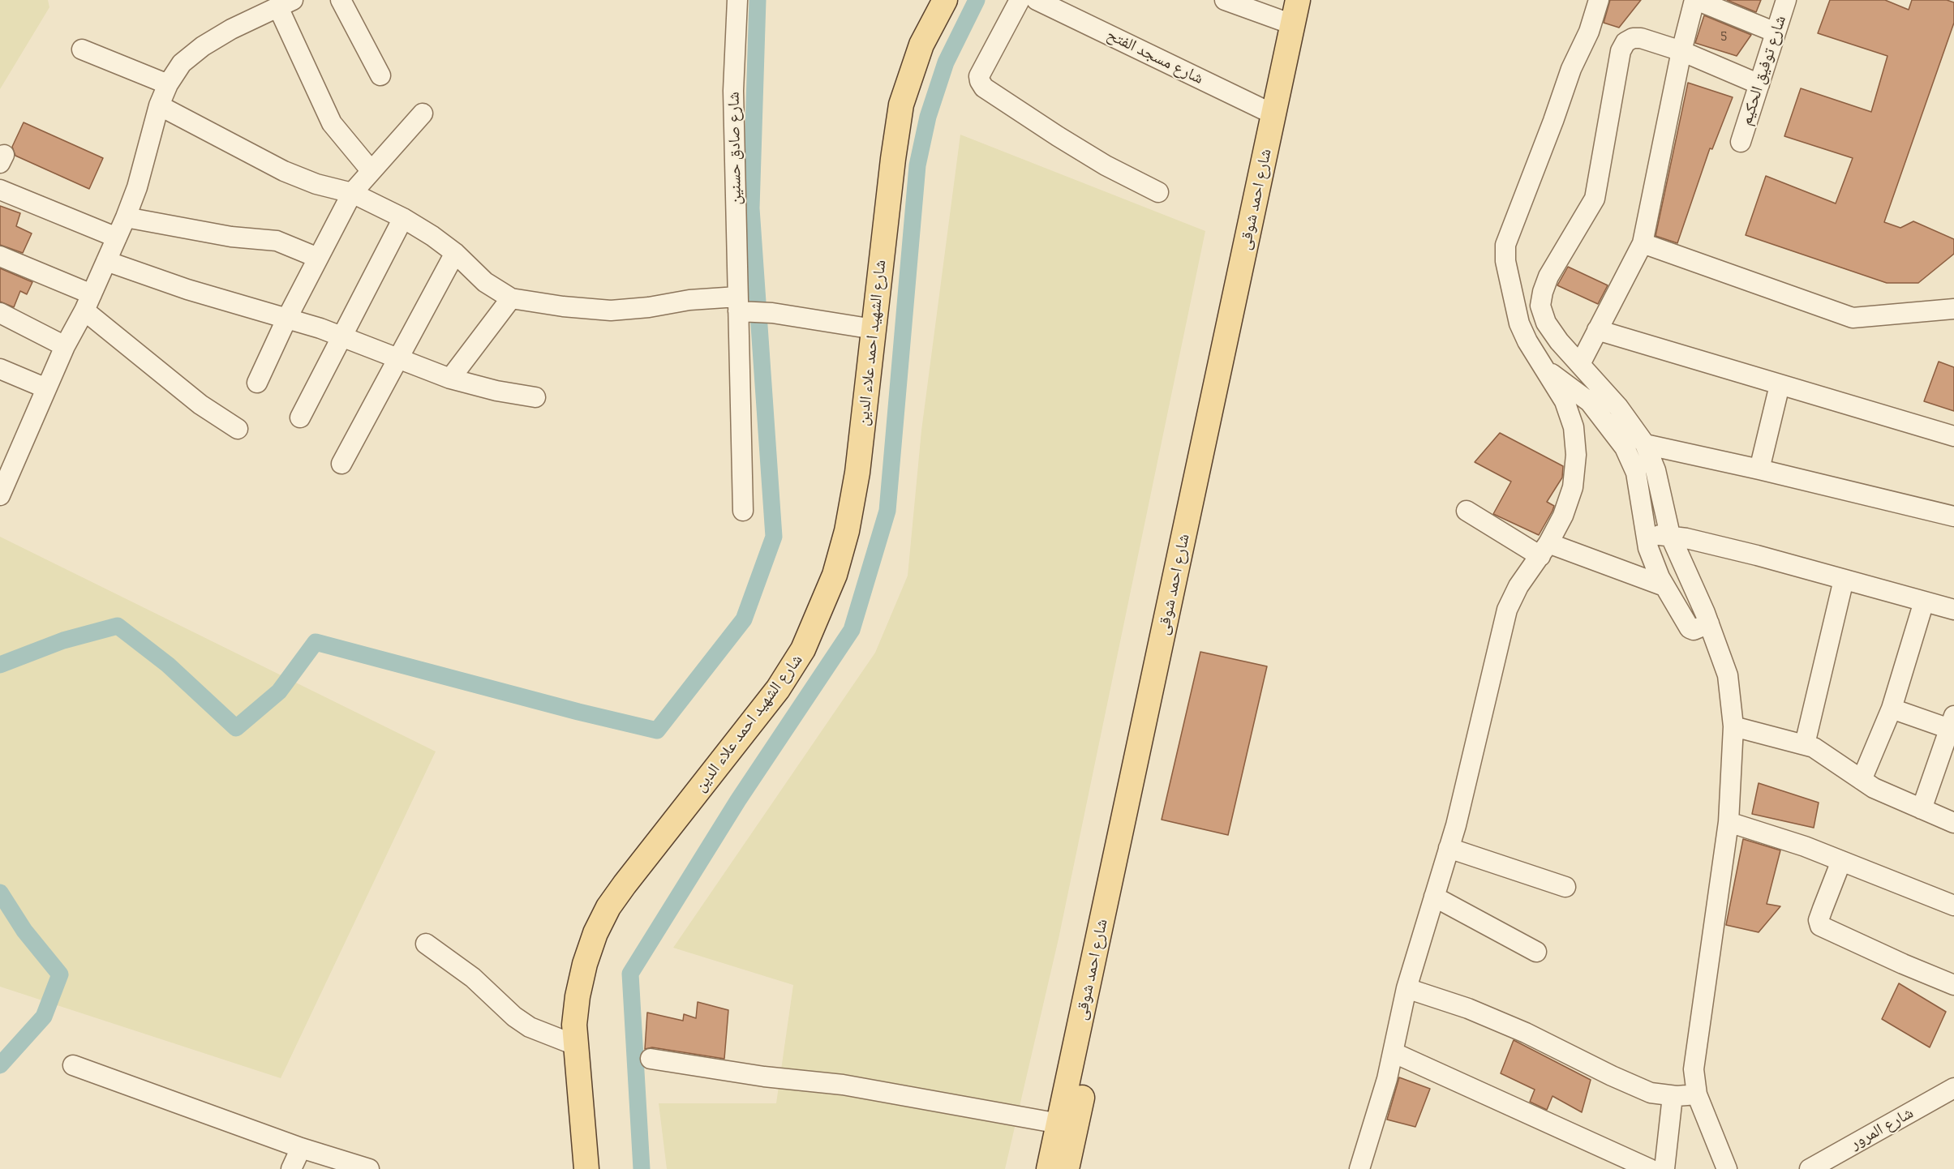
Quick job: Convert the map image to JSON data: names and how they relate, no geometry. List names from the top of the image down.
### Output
{
  "streets": {
    "main road": ["شارع احمد شوقى", "شارع الشهيد احمد علاء الدين"],
    "street": [
      "شارع مسجد الفتح",
      "شارع توفيق الحكيم",
      "شارع صادق حسنين",
      "شارع المرور"
    ]
  },
  "crossings": [
    ["شارع مسجد الفتح", "شارع احمد شوقى"]
  ],
  "house_numbers": ["5"]
}
